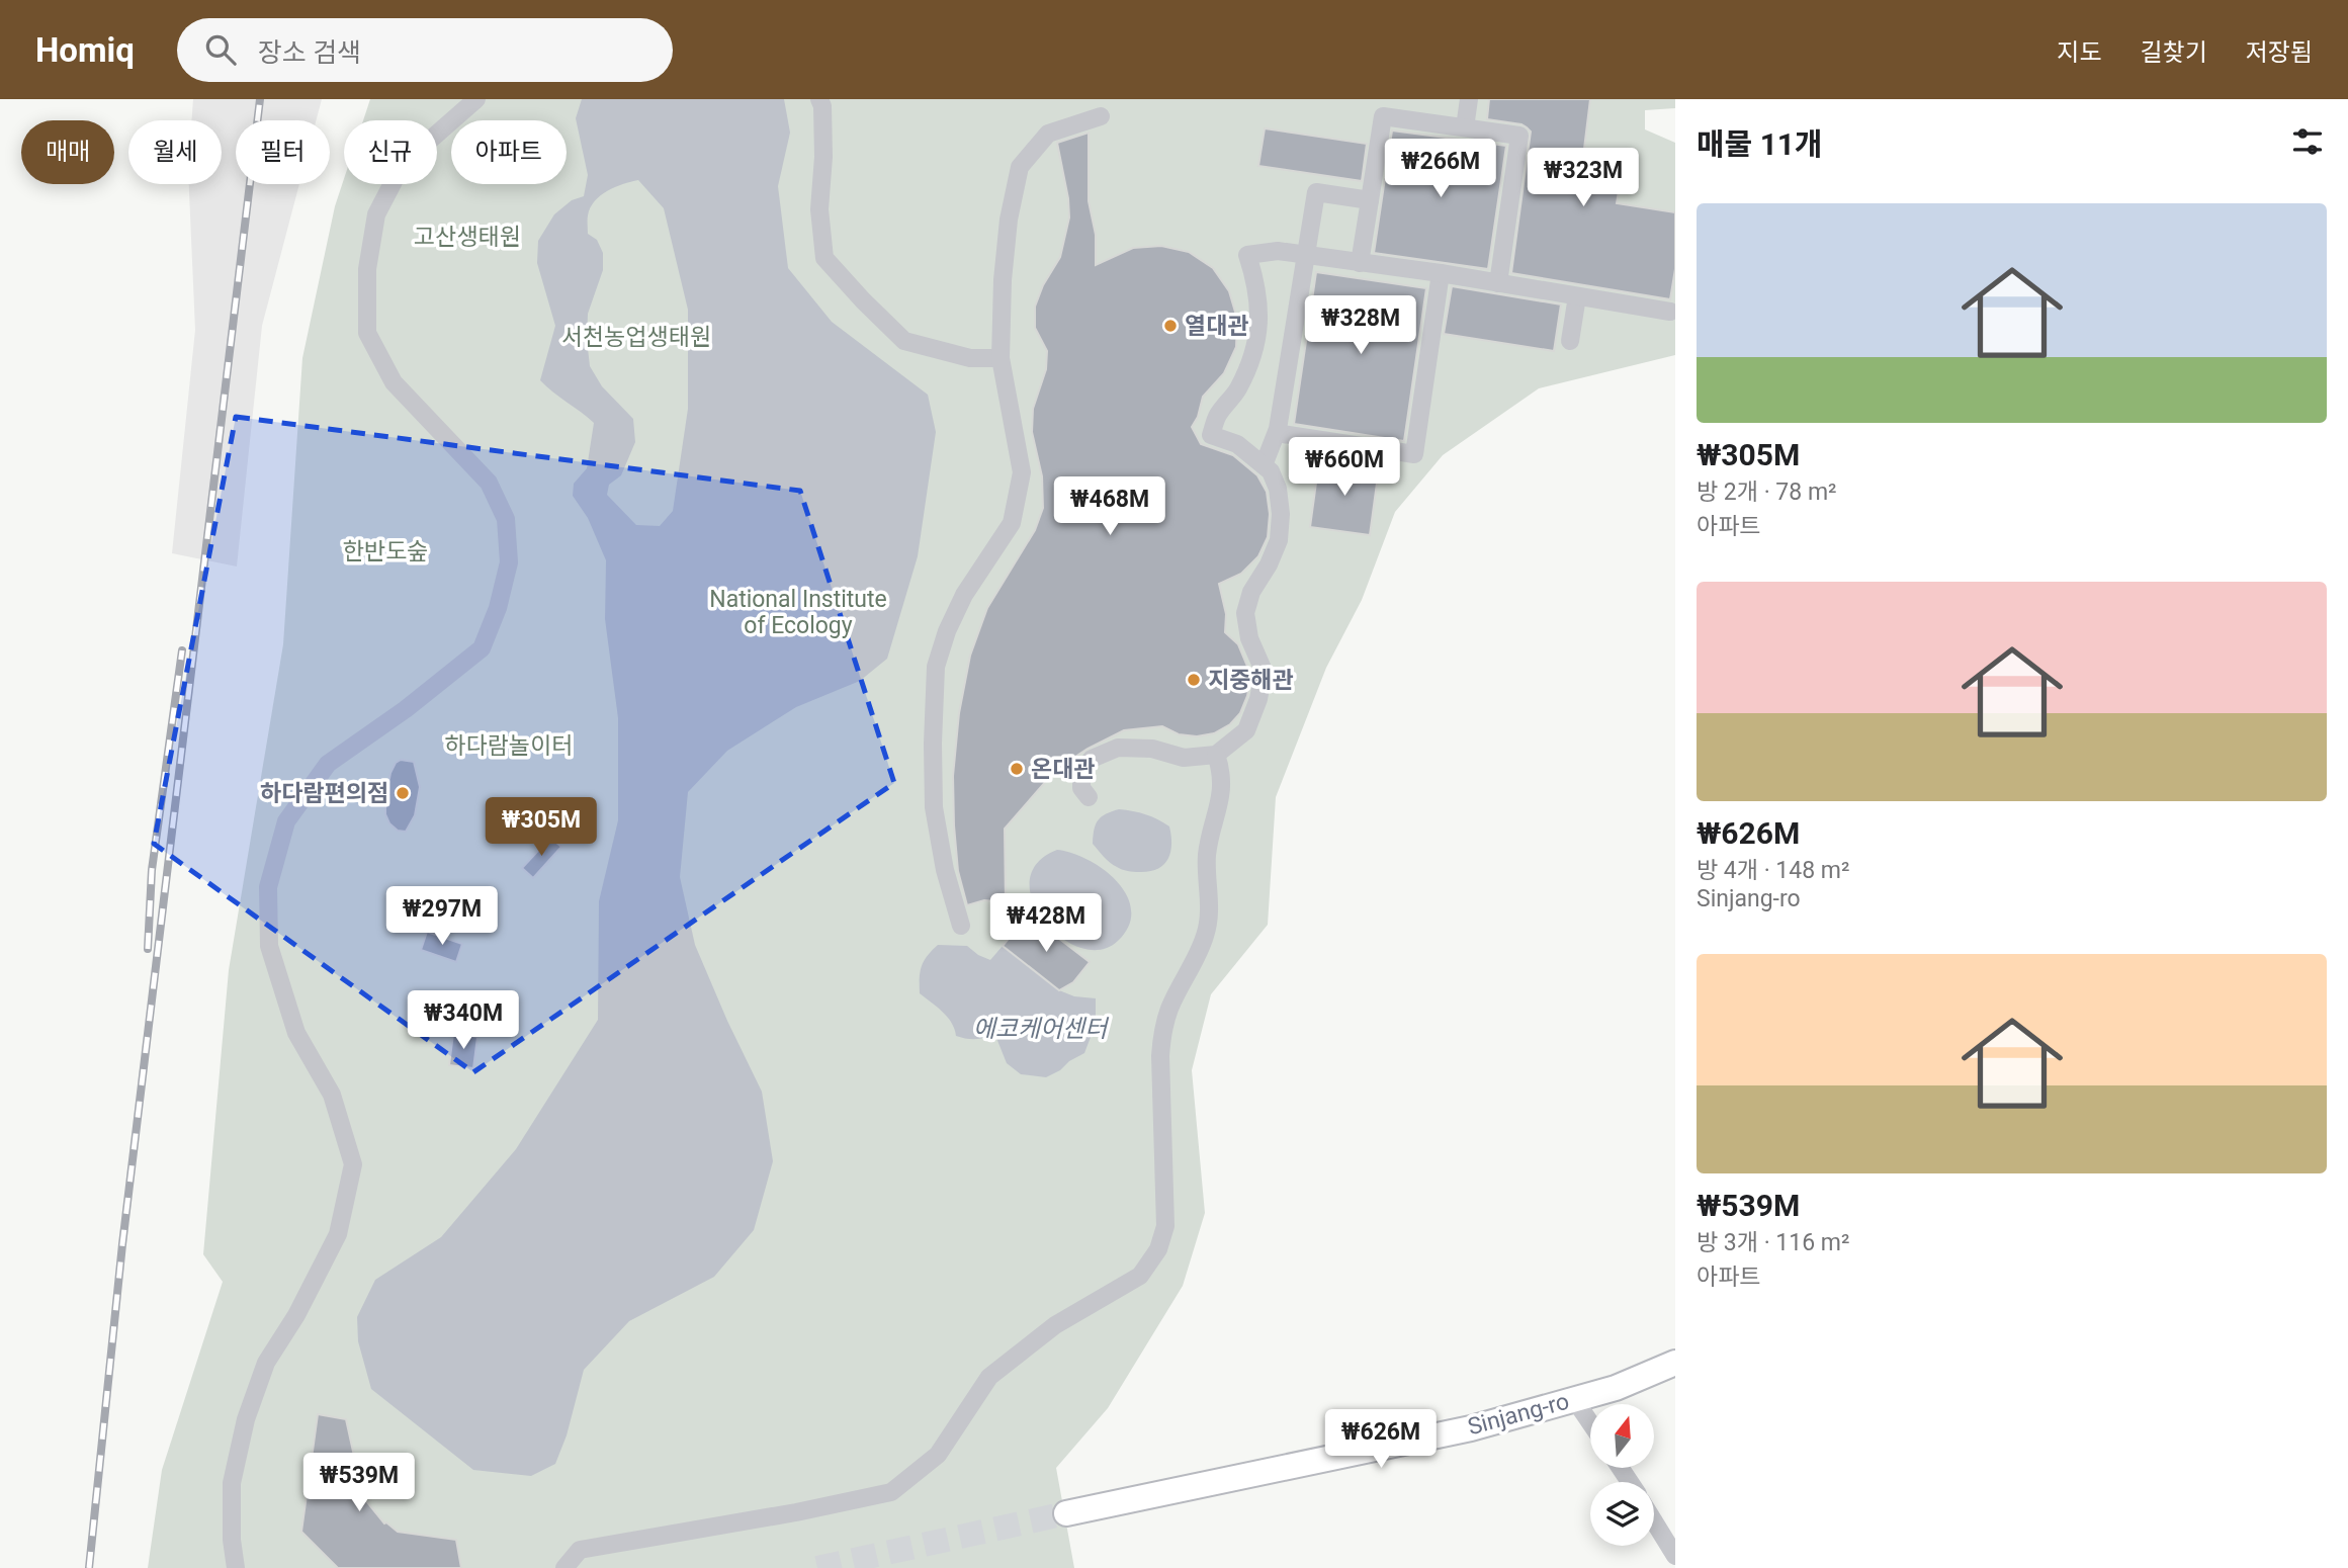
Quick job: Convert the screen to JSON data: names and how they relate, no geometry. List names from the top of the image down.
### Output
{
  "streets": {
    "street": ["Sinjang-ro"]
  },
  "water": ["에코케어센터"],
  "parks": [
    "고산생태원",
    "서천농업생태원",
    "한반도숲",
    "National Institute of Ecology",
    "하다람놀이터"
  ],
  "places": [
    "열대관",
    "지중해관",
    "온대관",
    "하다람편의점"
  ],
  "north": "top",
  "page": {
    "header": "Homiq",
    "search": "장소 검색",
    "nav": ["지도", "길찾기", "저장됨"],
    "heading": "매물 11개",
    "chip": [
      "매매",
      "월세",
      "필터",
      "신규",
      "아파트"
    ],
    "price": [
      "₩266M",
      "₩323M",
      "₩328M",
      "₩660M",
      "₩468M",
      "₩305M",
      "₩297M",
      "₩428M",
      "₩340M",
      "₩626M",
      "₩539M"
    ],
    "list": [
      {
        "name": "₩305M",
        "note": "방 2개 · 78 m² · 아파트"
      },
      {
        "name": "₩626M",
        "note": "방 4개 · 148 m² · Sinjang-ro"
      },
      {
        "name": "₩539M",
        "note": "방 3개 · 116 m² · 아파트"
      }
    ]
  }
}
